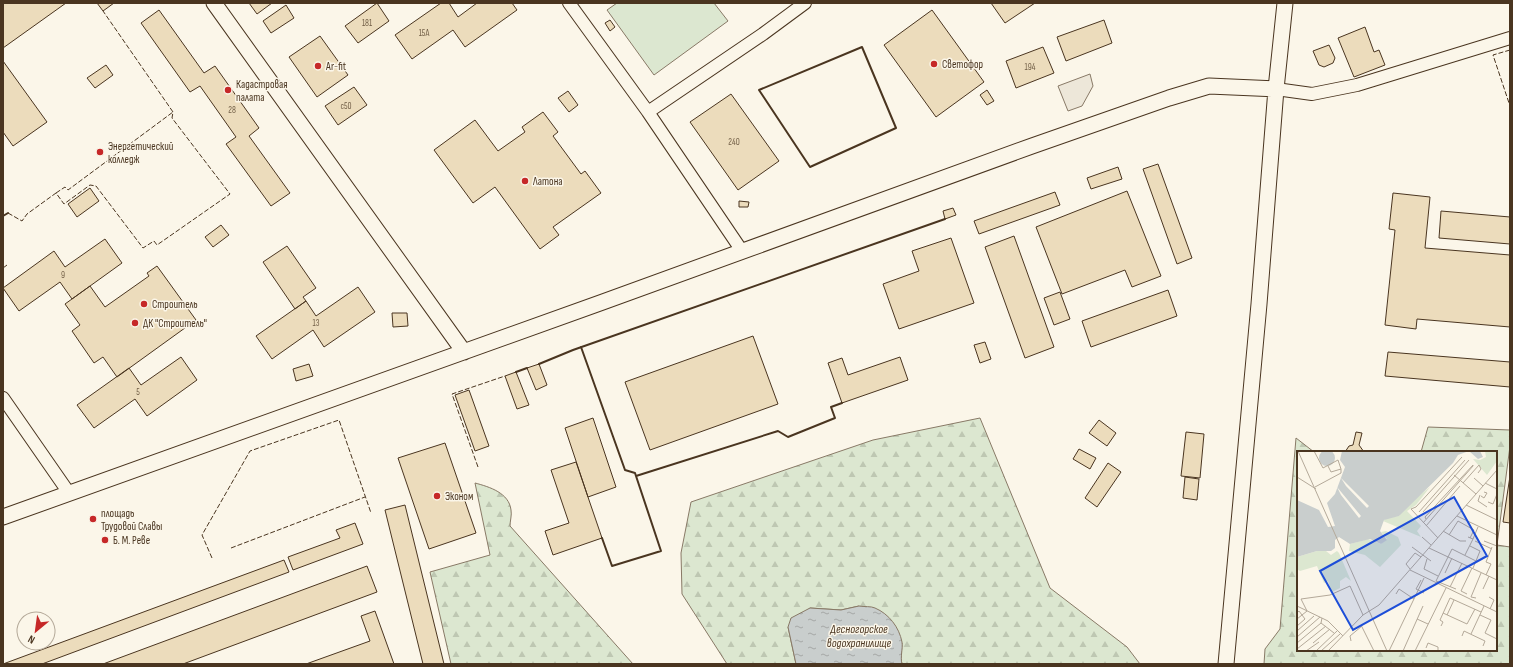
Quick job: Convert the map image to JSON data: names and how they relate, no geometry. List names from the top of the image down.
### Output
{
  "water": ["Десногорское водохранилище"],
  "places": [
    "Светофор",
    "Ar-fit",
    "Кадастровая палата",
    "Энергетический колледж",
    "Латона",
    "Строитель",
    "ДК \"Строитель\"",
    "Эконом",
    "площадь Трудовой Славы",
    "Б. М. Реве"
  ],
  "house_numbers": [
    "181",
    "15А",
    "194",
    "с50",
    "28",
    "240",
    "9",
    "13",
    "5"
  ],
  "north": "bottom left"
}
